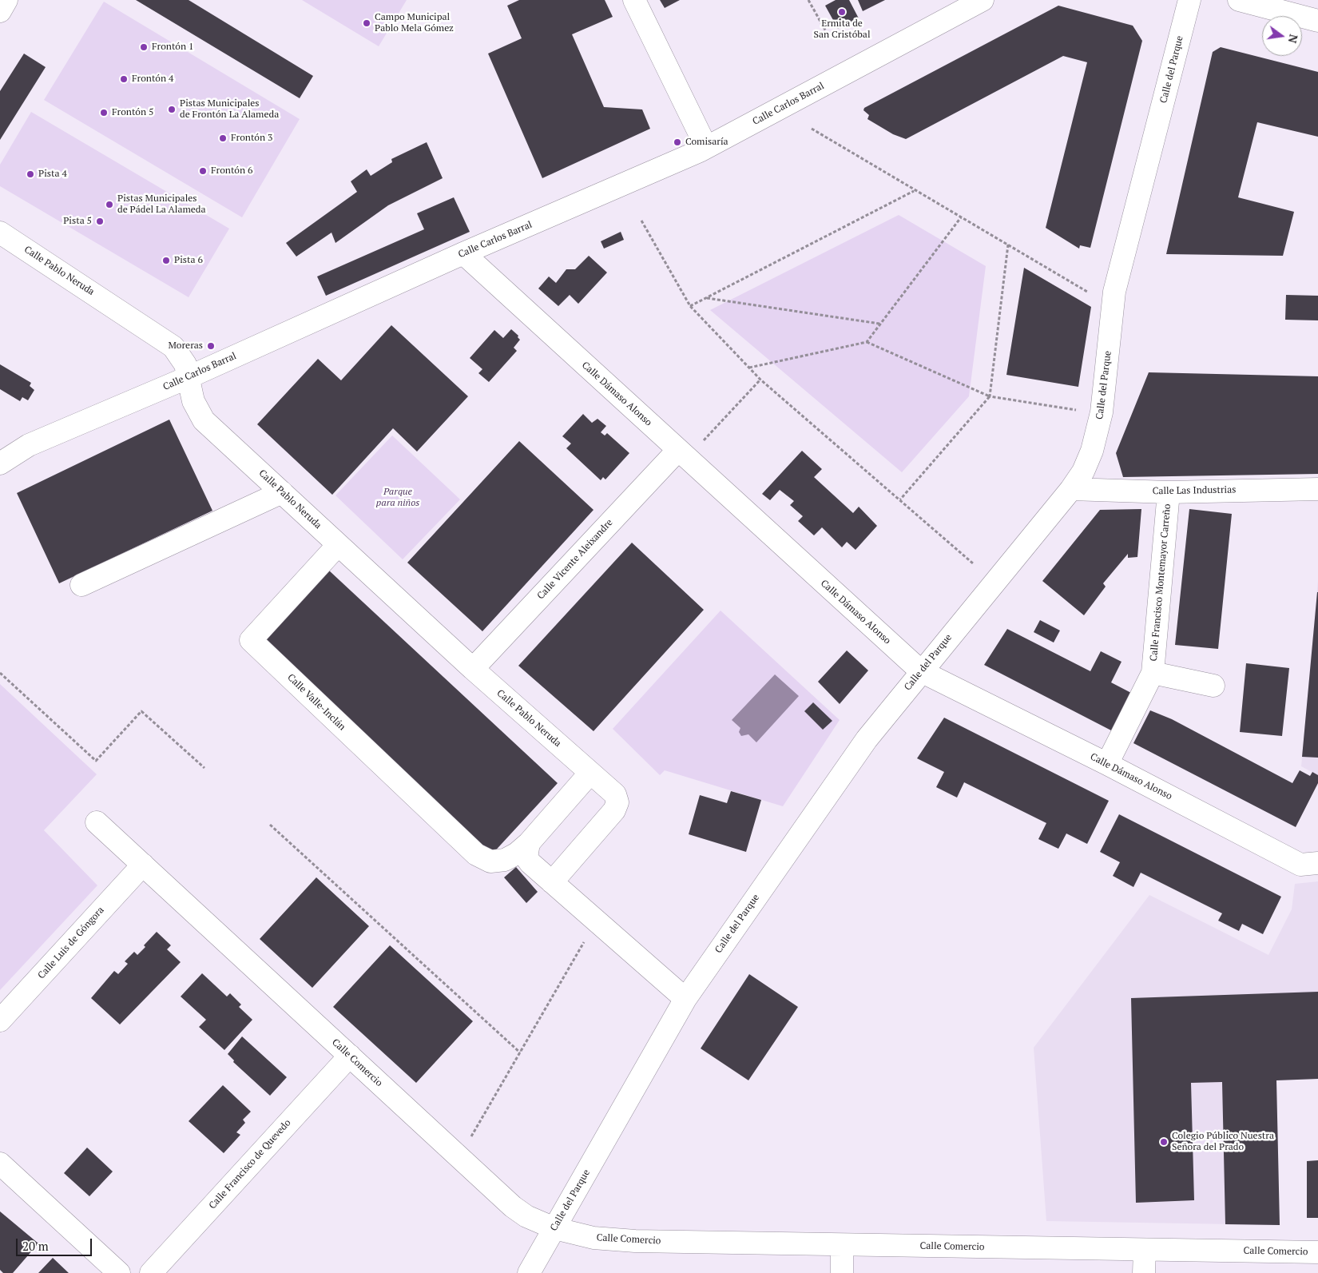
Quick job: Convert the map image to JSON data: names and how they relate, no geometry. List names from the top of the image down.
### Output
{
  "streets": {
    "street": [
      "Calle del Parque",
      "Calle Carlos Barral",
      "Calle Pablo Neruda",
      "Calle Dámaso Alonso",
      "Calle Las Industrias",
      "Calle Vicente Aleixandre",
      "Calle Francisco Montemayor Carreño",
      "Calle Valle-Inclán",
      "Calle Luis de Góngora",
      "Calle Comercio",
      "Calle Francisco de Quevedo"
    ]
  },
  "crossings": [
    ["Calle del Parque", "Calle Dámaso Alonso"],
    ["Calle del Parque", "Calle Las Industrias"],
    ["Calle del Parque", "Calle Comercio"],
    ["Calle Carlos Barral", "Calle Pablo Neruda"],
    ["Calle Carlos Barral", "Calle Dámaso Alonso"],
    ["Calle Pablo Neruda", "Calle Vicente Aleixandre"],
    ["Calle Pablo Neruda", "Calle Valle-Inclán"],
    ["Calle Dámaso Alonso", "Calle Vicente Aleixandre"],
    ["Calle Dámaso Alonso", "Calle Francisco Montemayor Carreño"],
    ["Calle Las Industrias", "Calle Francisco Montemayor Carreño"],
    ["Calle Luis de Góngora", "Calle Comercio"],
    ["Calle Comercio", "Calle Francisco de Quevedo"]
  ],
  "parks": ["Parque para niños"],
  "places": [
    "Ermita de San Cristóbal",
    "Campo Municipal Pablo Mela Gómez",
    "Frontón 1",
    "Frontón 4",
    "Pistas Municipales de Frontón La Alameda",
    "Frontón 5",
    "Frontón 3",
    "Comisaría",
    "Frontón 6",
    "Pista 4",
    "Pistas Municipales de Pádel La Alameda",
    "Pista 5",
    "Pista 6",
    "Moreras",
    "Colegio Público Nuestra Señora del Prado"
  ],
  "scale_bar": "20 m",
  "north": "right"
}
